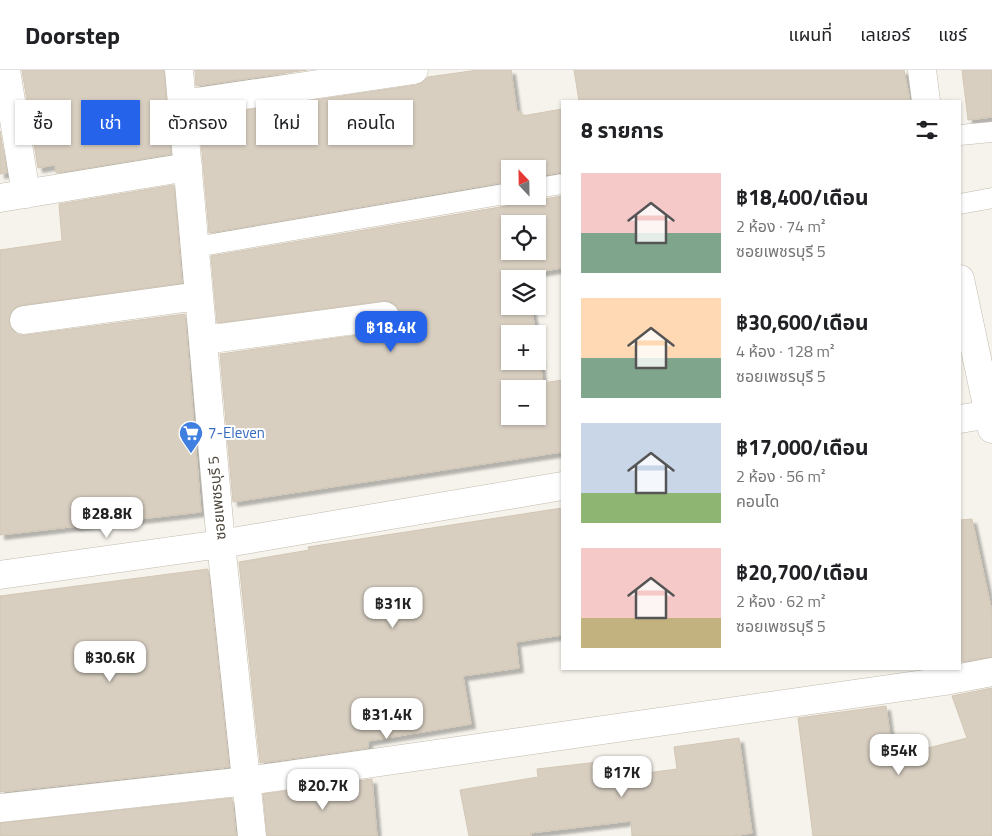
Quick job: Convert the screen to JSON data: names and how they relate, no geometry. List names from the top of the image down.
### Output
{
  "streets": {
    "street": ["ซอยเพชรบุรี 5"]
  },
  "places": {
    "supermarket": ["7-Eleven"]
  },
  "north": "top",
  "page": {
    "header": "Doorstep",
    "nav": ["แผนที่", "เลเยอร์", "แชร์"],
    "chip": [
      "ซื้อ",
      "เช่า",
      "ตัวกรอง",
      "ใหม่",
      "คอนโด"
    ],
    "heading": "8 รายการ",
    "map_buttons": ["+", "−"],
    "list": [
      {
        "name": "฿18,400/เดือน",
        "note": "2 ห้อง · 74 m² · ซอยเพชรบุรี 5"
      },
      {
        "name": "฿30,600/เดือน",
        "note": "4 ห้อง · 128 m² · ซอยเพชรบุรี 5"
      },
      {
        "name": "฿17,000/เดือน",
        "note": "2 ห้อง · 56 m² · คอนโด"
      },
      {
        "name": "฿20,700/เดือน",
        "note": "2 ห้อง · 62 m² · ซอยเพชรบุรี 5"
      }
    ],
    "price": [
      "฿18.4K",
      "฿28.8K",
      "฿31K",
      "฿30.6K",
      "฿31.4K",
      "฿54K",
      "฿17K",
      "฿20.7K"
    ]
  }
}
